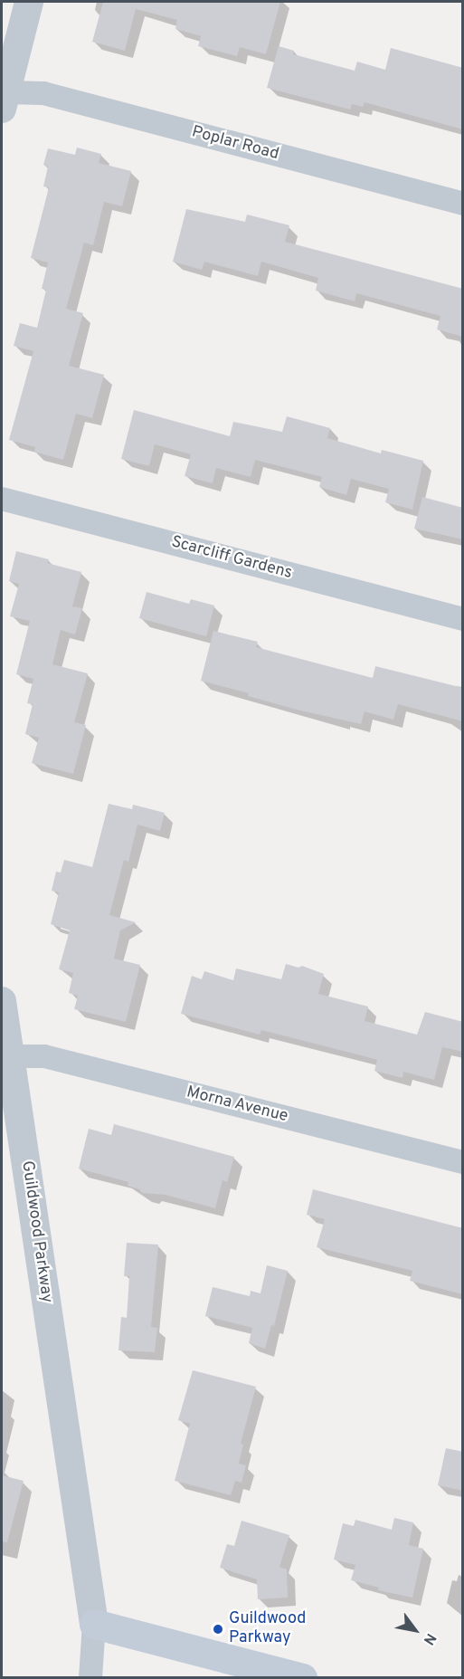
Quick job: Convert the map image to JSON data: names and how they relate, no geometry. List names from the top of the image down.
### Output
{
  "streets": {
    "street": [
      "Poplar Road",
      "Scarcliff Gardens",
      "Morna Avenue",
      "Guildwood Parkway"
    ]
  },
  "crossings": [
    ["Morna Avenue", "Guildwood Parkway"]
  ],
  "places": ["Guildwood Parkway"],
  "north": "bottom right"
}
